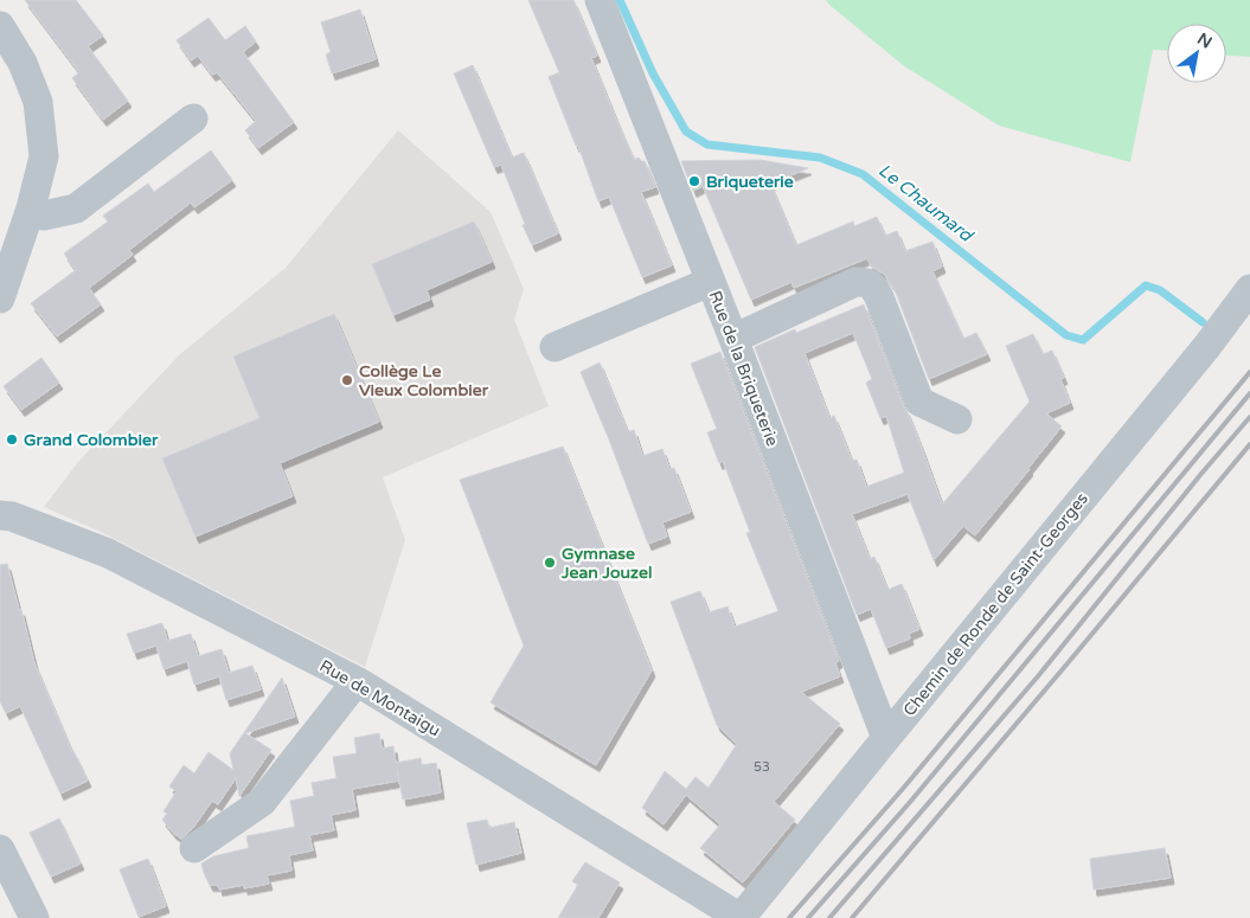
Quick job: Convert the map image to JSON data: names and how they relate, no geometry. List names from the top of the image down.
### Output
{
  "streets": {
    "street": ["Rue de la Briqueterie", "Chemin de Ronde de Saint-Georges", "Rue de Montaigu"]
  },
  "crossings": [
    ["Rue de la Briqueterie", "Chemin de Ronde de Saint-Georges"],
    ["Chemin de Ronde de Saint-Georges", "Rue de Montaigu"]
  ],
  "water": ["Le Chaumard"],
  "places": [
    "Briqueterie",
    "Collège Le Vieux Colombier",
    "Grand Colombier",
    "Gymnase Jean Jouzel"
  ],
  "house_numbers": ["53"],
  "north": "top right"
}
